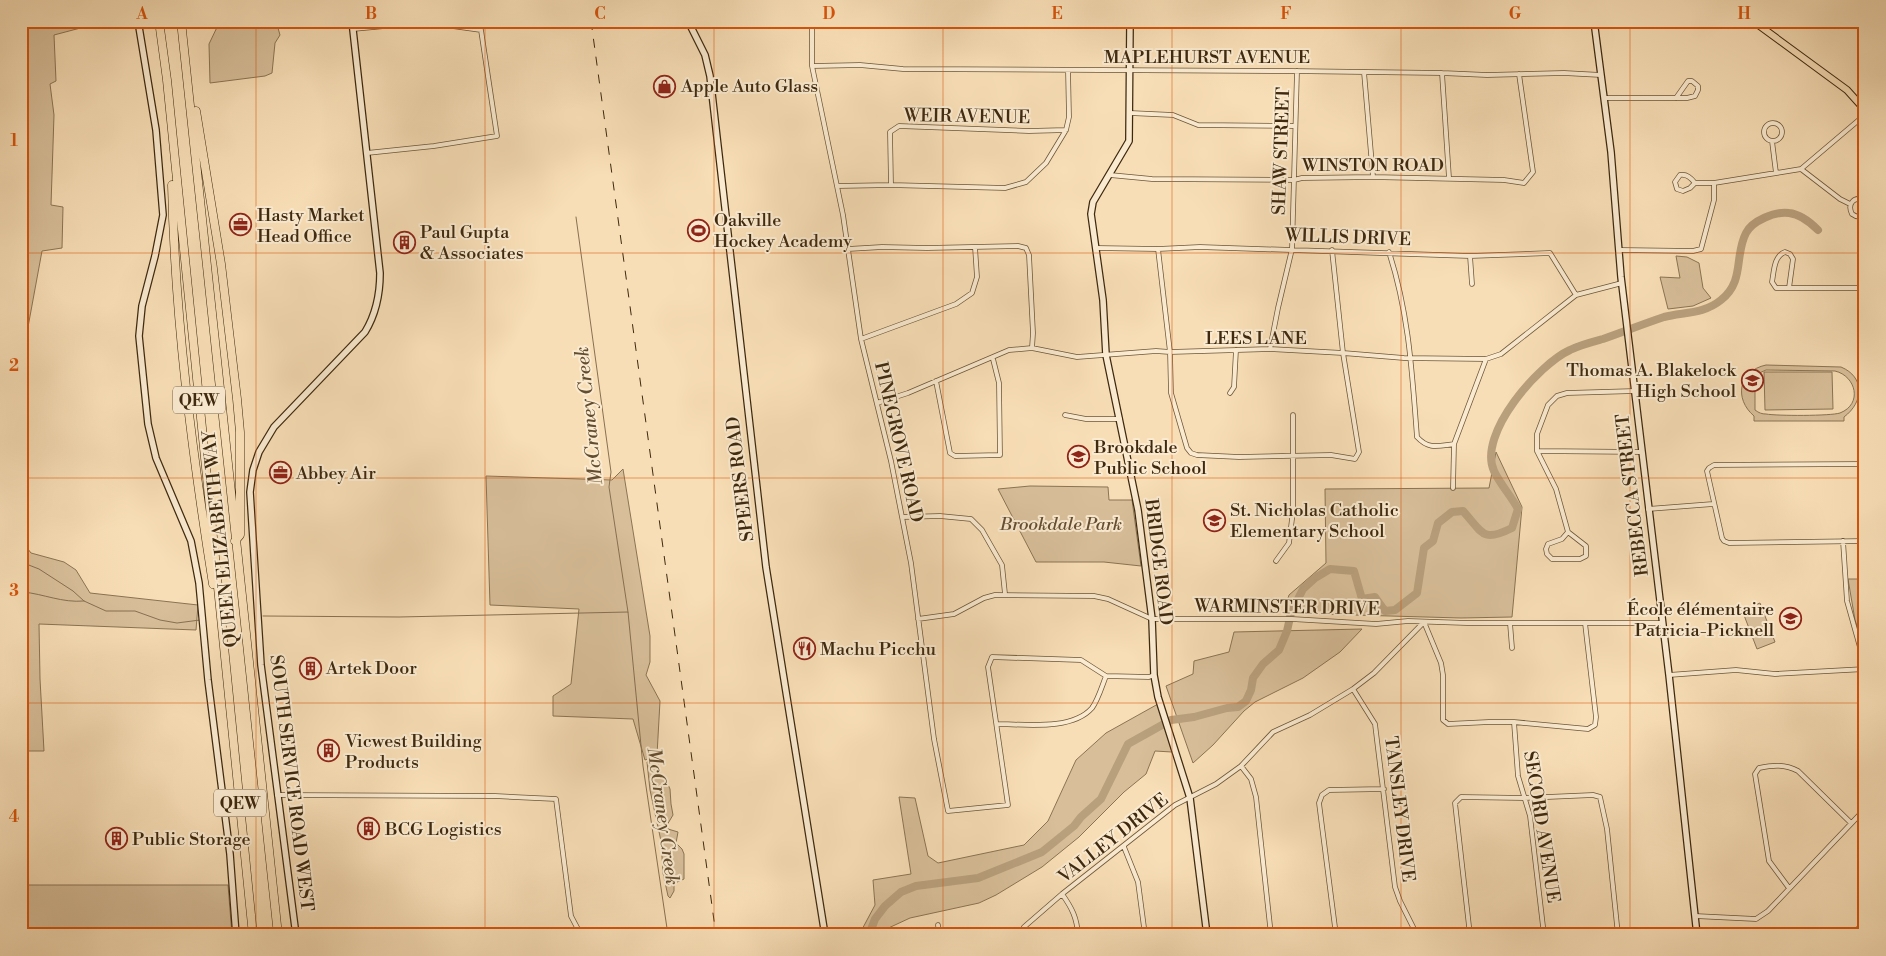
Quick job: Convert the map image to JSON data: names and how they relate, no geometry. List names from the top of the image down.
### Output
{
  "streets": {
    "highway": ["QEW", "QUEEN ELIZABETH WAY"],
    "street": [
      "MAPLEHURST AVENUE",
      "WEIR AVENUE",
      "SHAW STREET",
      "WINSTON ROAD",
      "WILLIS DRIVE",
      "LEES LANE",
      "PINEGROVE ROAD",
      "SPEERS ROAD",
      "REBECCA STREET",
      "BRIDGE ROAD",
      "WARMINSTER DRIVE",
      "SOUTH SERVICE ROAD WEST",
      "TANSLEY DRIVE",
      "SECORD AVENUE",
      "VALLEY DRIVE"
    ]
  },
  "crossings": [
    ["MAPLEHURST AVENUE", "SHAW STREET"],
    ["MAPLEHURST AVENUE", "WINSTON ROAD"],
    ["MAPLEHURST AVENUE", "PINEGROVE ROAD"],
    ["MAPLEHURST AVENUE", "REBECCA STREET"],
    ["MAPLEHURST AVENUE", "BRIDGE ROAD"],
    ["SHAW STREET", "WINSTON ROAD"],
    ["SHAW STREET", "WILLIS DRIVE"],
    ["SHAW STREET", "LEES LANE"],
    ["WINSTON ROAD", "BRIDGE ROAD"],
    ["WILLIS DRIVE", "LEES LANE"],
    ["WILLIS DRIVE", "BRIDGE ROAD"],
    ["LEES LANE", "PINEGROVE ROAD"],
    ["LEES LANE", "REBECCA STREET"],
    ["LEES LANE", "BRIDGE ROAD"],
    ["PINEGROVE ROAD", "WARMINSTER DRIVE"],
    ["REBECCA STREET", "WARMINSTER DRIVE"],
    ["BRIDGE ROAD", "WARMINSTER DRIVE"],
    ["BRIDGE ROAD", "VALLEY DRIVE"],
    ["TANSLEY DRIVE", "VALLEY DRIVE"]
  ],
  "water": ["McCraney Creek"],
  "parks": ["Brookdale Park"],
  "places": {
    "shop": ["Apple Auto Glass"],
    "office": ["Hasty Market Head Office", "Abbey Air"],
    "sports": ["Oakville Hockey Academy"],
    "building": [
      "Paul Gupta & Associates",
      "Artek Door",
      "Vicwest Building Products",
      "BCG Logistics",
      "Public Storage"
    ],
    "school or university": [
      "Thomas A. Blakelock High School",
      "Brookdale Public School",
      "St. Nicholas Catholic Elementary School",
      "École élémentaire Patricia-Picknell"
    ],
    "restaurant": ["Machu Picchu"]
  },
  "grid": {
    "columns": [
      "A",
      "B",
      "C",
      "D",
      "E",
      "F",
      "G",
      "H"
    ],
    "rows": [
      "1",
      "2",
      "3",
      "4"
    ]
  }
}
